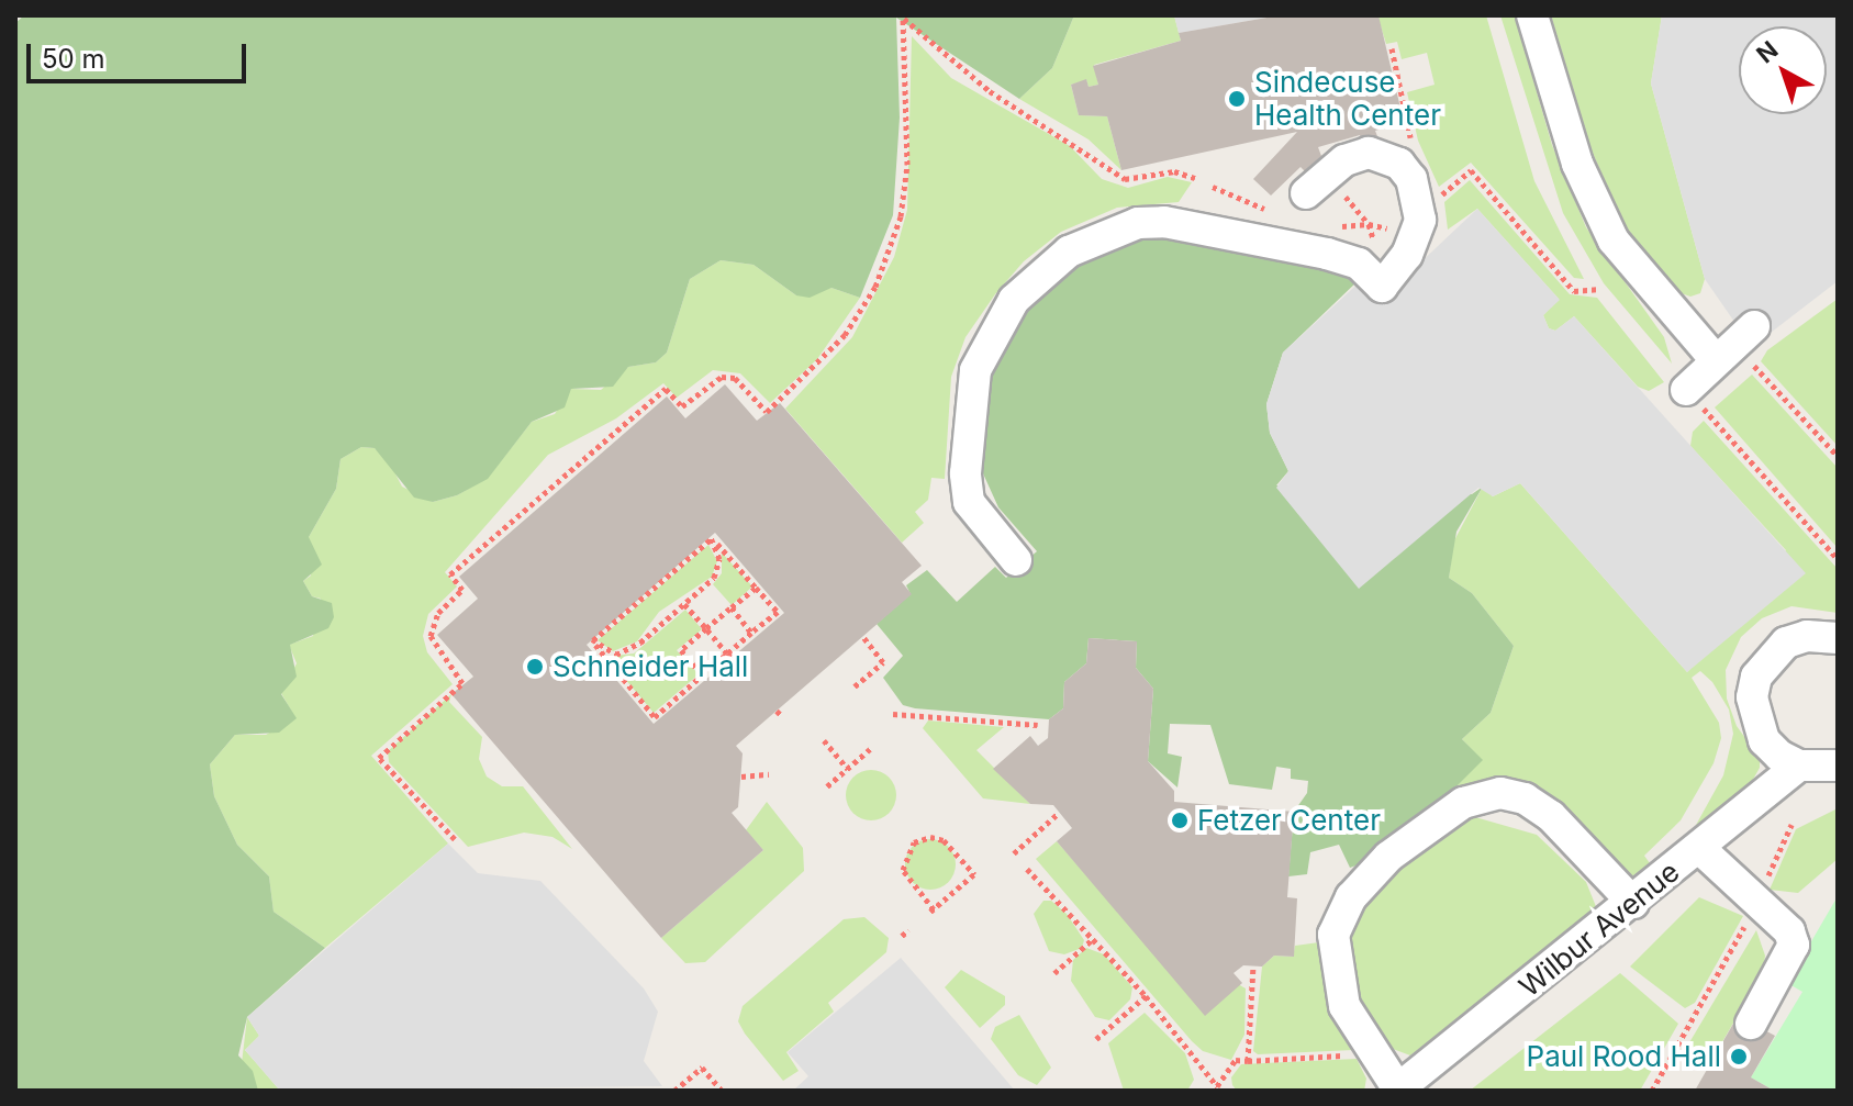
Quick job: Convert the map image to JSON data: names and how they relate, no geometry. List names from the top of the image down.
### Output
{
  "streets": {
    "street": ["Wilbur Avenue"]
  },
  "places": [
    "Sindecuse Health Center",
    "Schneider Hall",
    "Fetzer Center",
    "Paul Rood Hall"
  ],
  "scale_bar": "50 m",
  "north": "top left"
}
